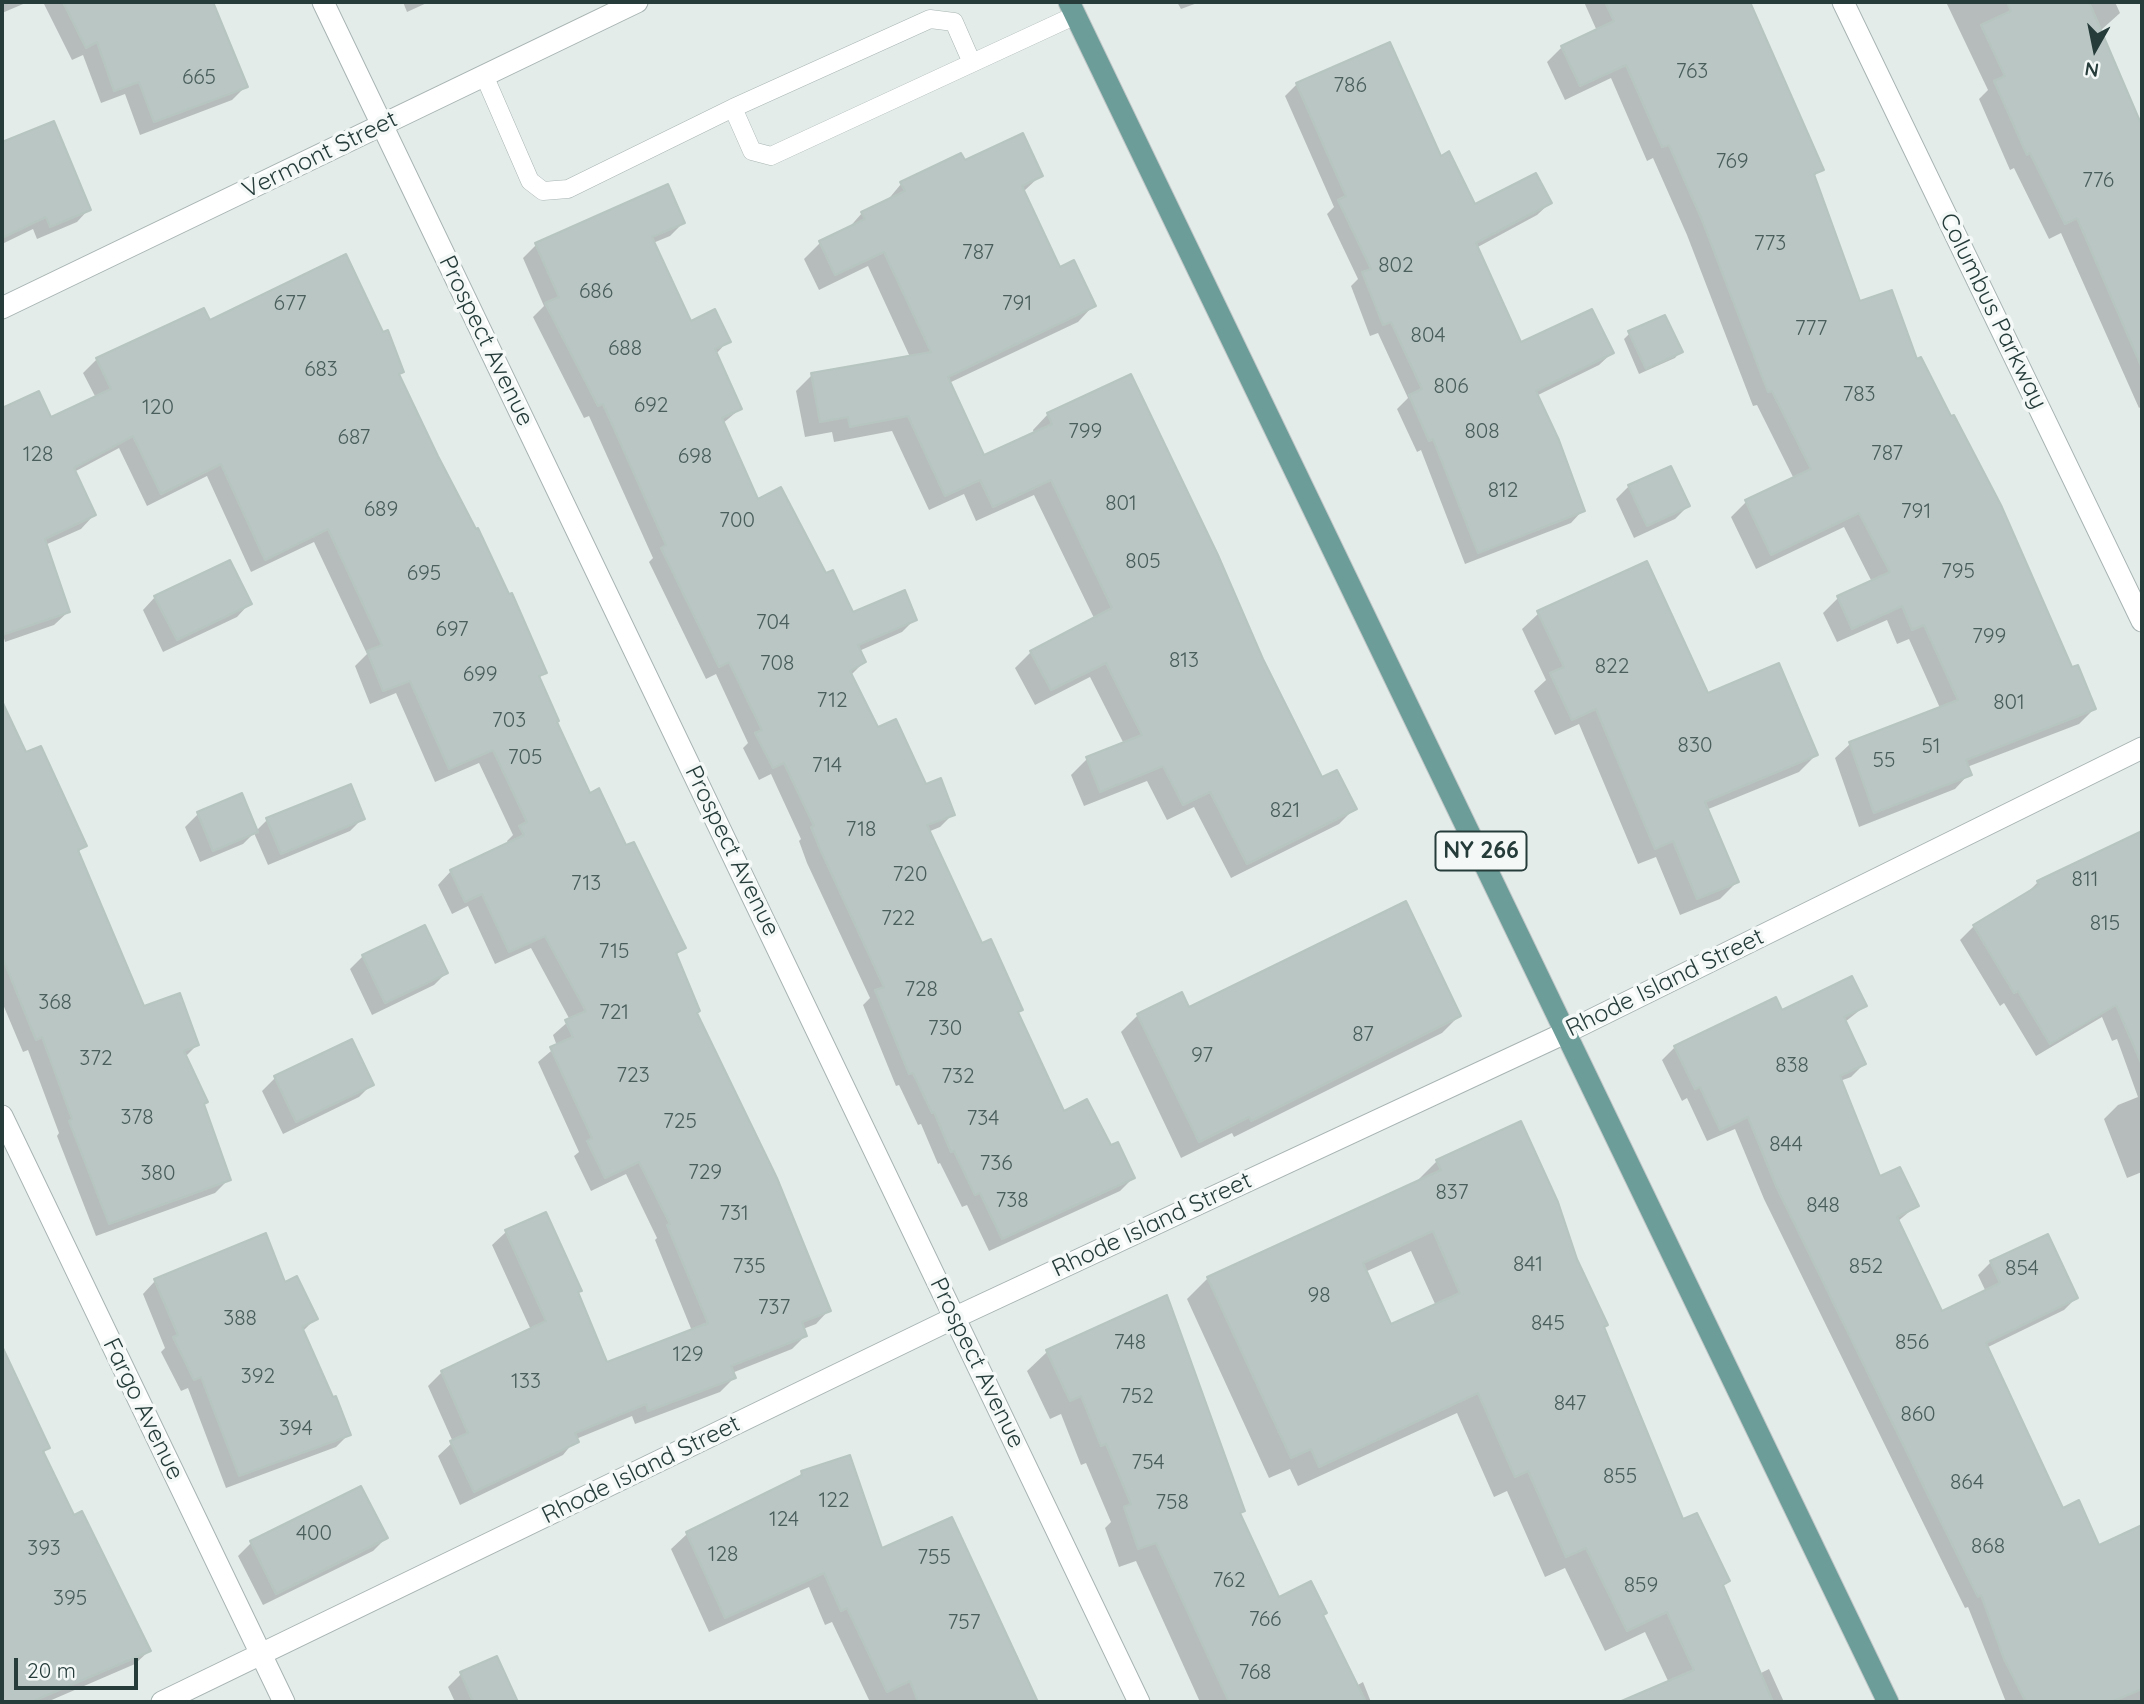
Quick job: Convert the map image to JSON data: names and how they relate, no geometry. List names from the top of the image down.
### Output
{
  "streets": {
    "main road": ["NY 266"],
    "street": [
      "Vermont Street",
      "Columbus Parkway",
      "Prospect Avenue",
      "Rhode Island Street",
      "Fargo Avenue"
    ]
  },
  "crossings": [
    ["Vermont Street", "Prospect Avenue"],
    ["Prospect Avenue", "Rhode Island Street"],
    ["NY 266", "Rhode Island Street"],
    ["Rhode Island Street", "Fargo Avenue"]
  ],
  "house_numbers": [
    "763",
    "665",
    "786",
    "769",
    "776",
    "773",
    "787",
    "802",
    "686",
    "677",
    "791",
    "777",
    "804",
    "688",
    "683",
    "806",
    "783",
    "692",
    "120",
    "799",
    "808",
    "687",
    "787",
    "128",
    "698",
    "812",
    "801",
    "689",
    "791",
    "700",
    "805",
    "795",
    "695",
    "704",
    "697",
    "799",
    "813",
    "708",
    "822",
    "699",
    "712",
    "801",
    "703",
    "830",
    "51",
    "705",
    "55",
    "714",
    "821",
    "718",
    "720",
    "811",
    "713",
    "722",
    "815",
    "715",
    "728",
    "368",
    "721",
    "730",
    "87",
    "97",
    "372",
    "838",
    "723",
    "732",
    "378",
    "734",
    "725",
    "844",
    "736",
    "729",
    "380",
    "837",
    "738",
    "848",
    "731",
    "841",
    "735",
    "852",
    "854",
    "98",
    "737",
    "388",
    "845",
    "748",
    "856",
    "129",
    "392",
    "133",
    "752",
    "847",
    "860",
    "394",
    "754",
    "855",
    "864",
    "122",
    "758",
    "124",
    "400",
    "868",
    "393",
    "128",
    "755",
    "762",
    "859",
    "395",
    "766",
    "757",
    "768"
  ],
  "scale_bar": "20 m",
  "north": "bottom"
}
